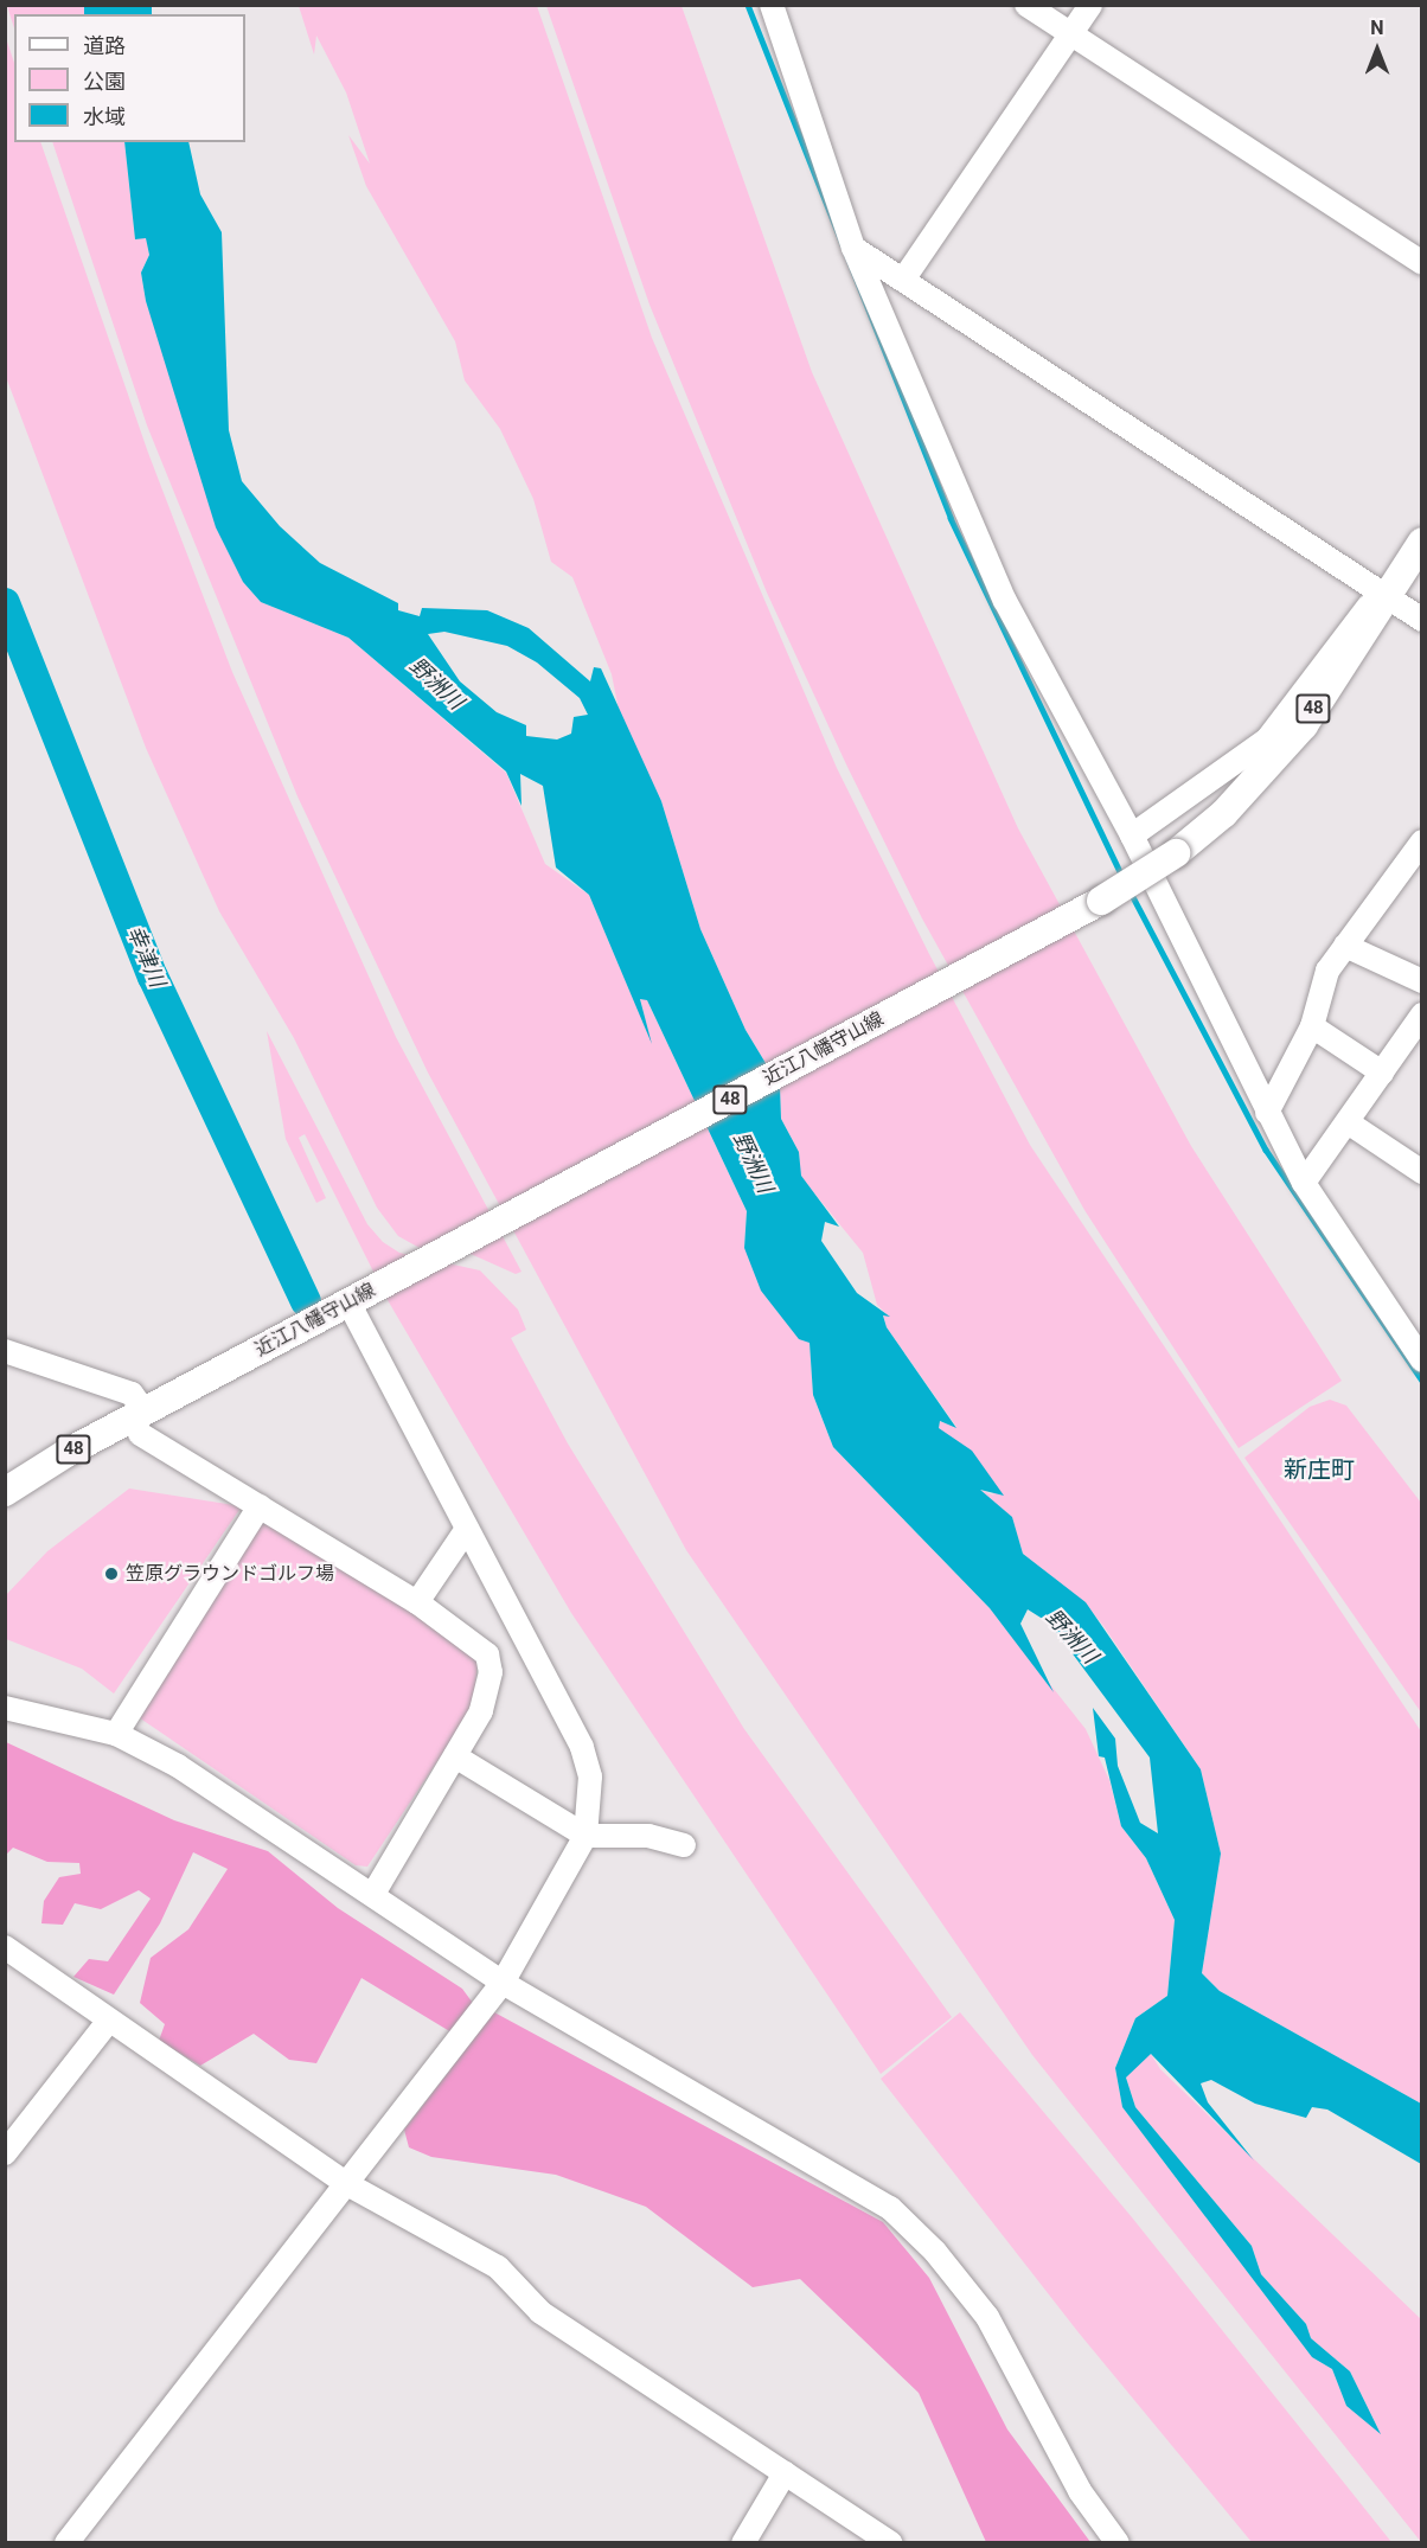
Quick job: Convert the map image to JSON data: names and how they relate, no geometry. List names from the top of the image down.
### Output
{
  "streets": {
    "main road": ["48", "近江八幡守山線"]
  },
  "districts": ["新庄町"],
  "water": ["野洲川", "幸津川"],
  "places": ["笠原グラウンドゴルフ場"],
  "legend": ["道路", "公園", "水域"],
  "north": "top"
}
